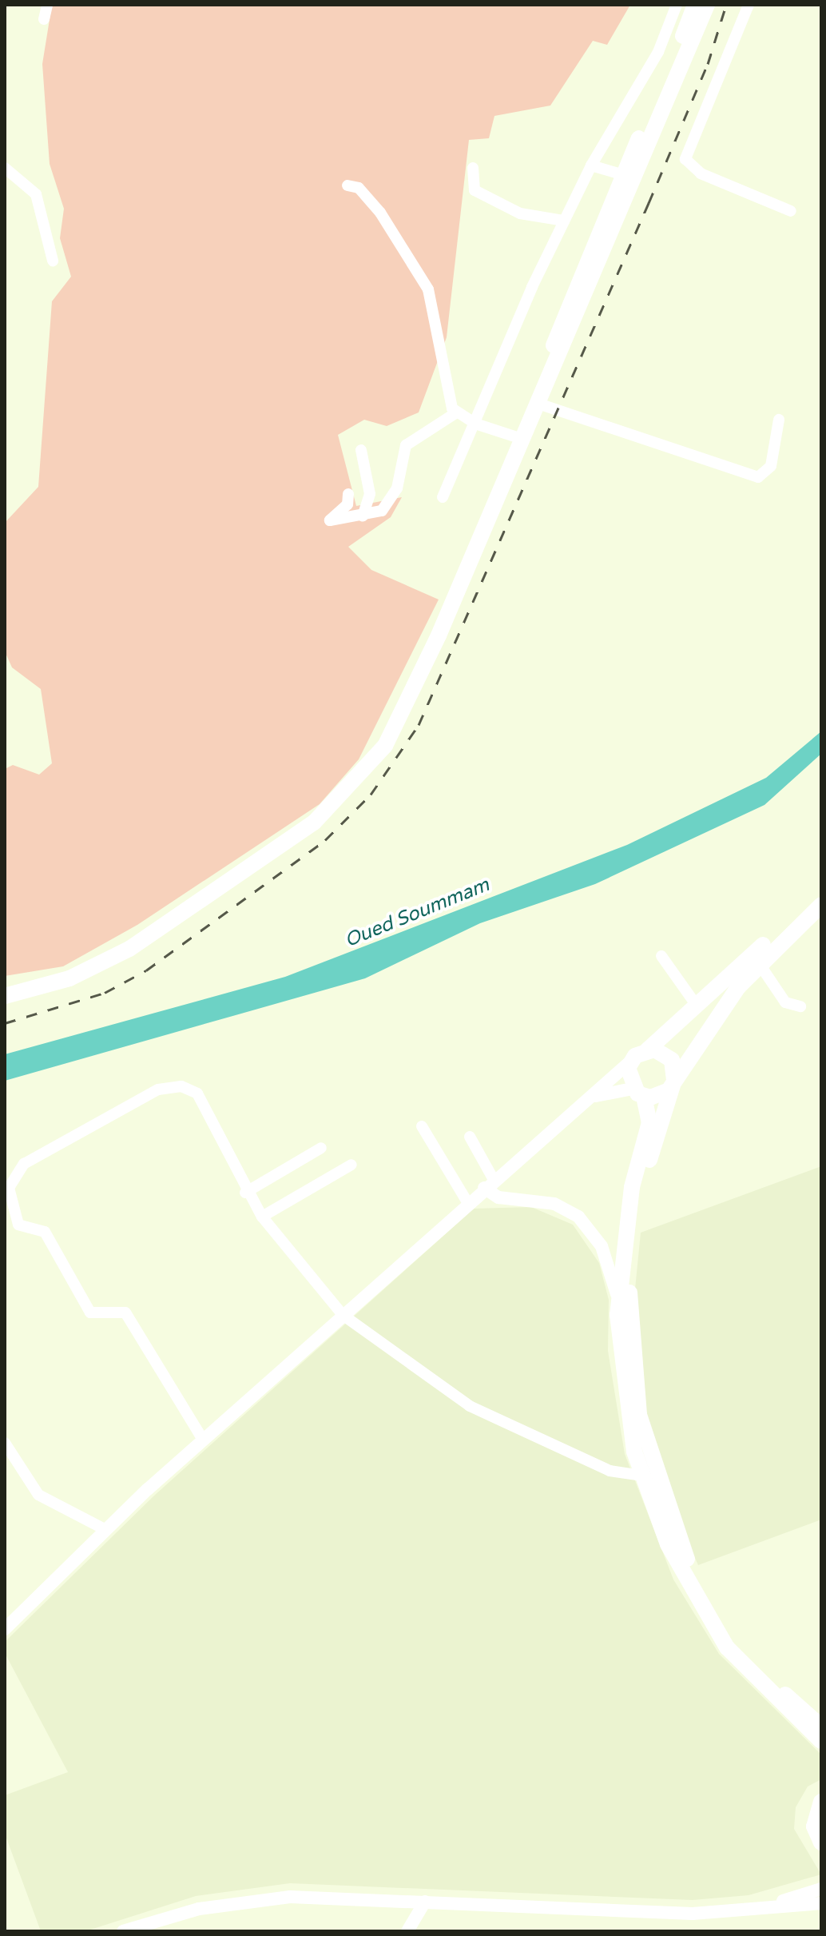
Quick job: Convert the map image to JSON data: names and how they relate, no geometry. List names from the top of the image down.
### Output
{
  "water": ["Oued Soummam"]
}
